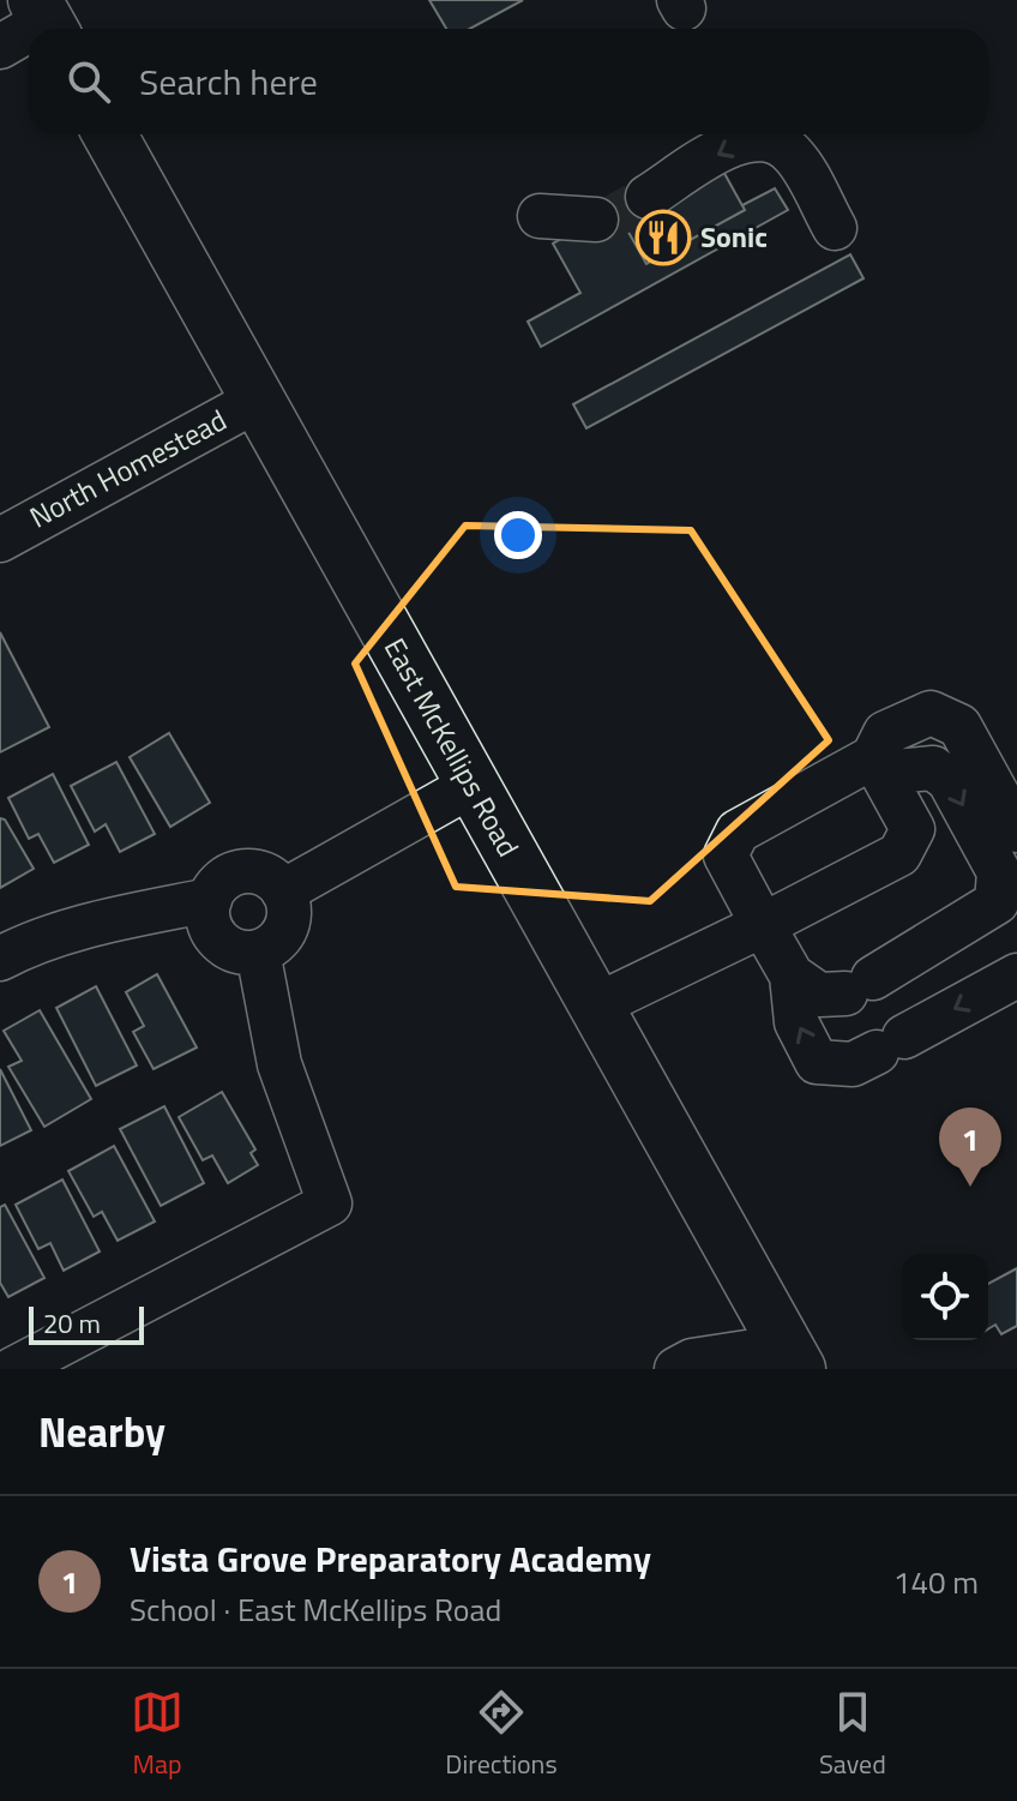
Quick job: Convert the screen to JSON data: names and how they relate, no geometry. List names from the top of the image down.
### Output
{
  "streets": {
    "main road": ["East McKellips Road"],
    "street": ["North Homestead"]
  },
  "crossings": [
    ["North Homestead", "East McKellips Road"]
  ],
  "places": {
    "restaurant": ["Sonic"]
  },
  "scale_bar": "20 m",
  "page": {
    "search": "Search here",
    "pins": "1",
    "scale": "20 m",
    "heading": "Nearby",
    "list": [
      {
        "mark": "1",
        "name": "Vista Grove Preparatory Academy",
        "note": "School · East McKellips Road",
        "value": "140 m"
      }
    ],
    "nav": ["Map", "Directions", "Saved"]
  }
}
